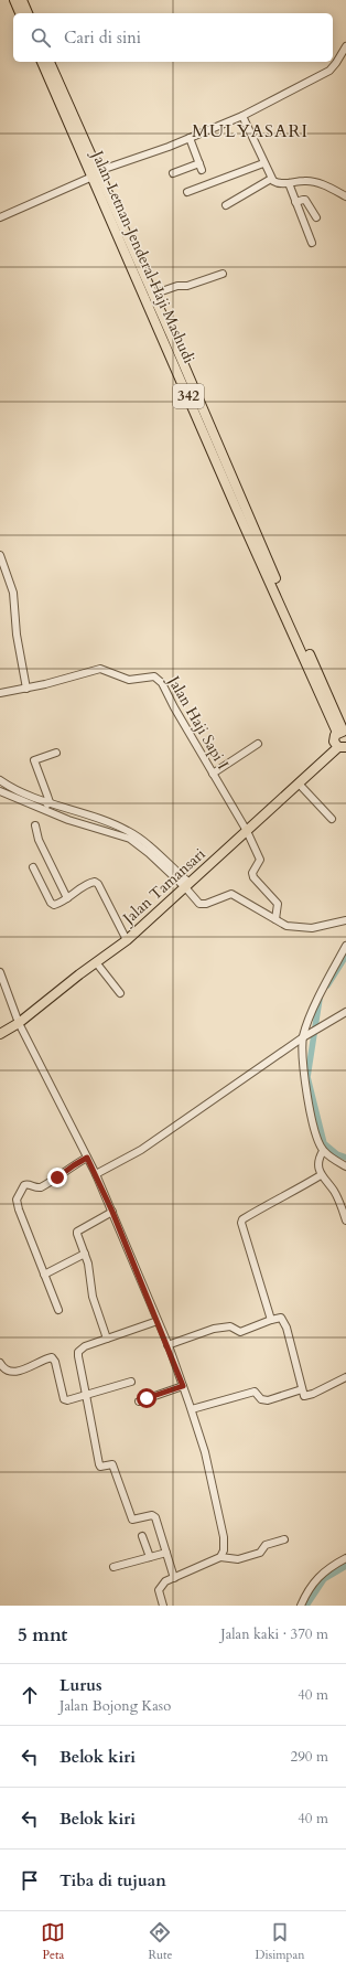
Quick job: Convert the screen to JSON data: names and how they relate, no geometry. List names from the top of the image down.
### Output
{
  "streets": {
    "main road": ["Jalan Letnan Jenderal Haji Mashudi", "342", "Jalan Tamansari"],
    "street": ["Jalan Haji Sapi I"]
  },
  "crossings": [
    ["Jalan Haji Sapi I", "Jalan Tamansari"]
  ],
  "districts": ["MULYASARI"],
  "page": {
    "search": "Cari di sini",
    "heading": ["5 mnt", "Jalan kaki · 370 m"],
    "list": [
      ["Lurus", "Jalan Bojong Kaso", "40 m"],
      ["Belok kiri", "290 m"],
      ["Belok kiri", "40 m"],
      "Tiba di tujuan"
    ],
    "nav": ["Peta", "Rute", "Disimpan"]
  }
}
